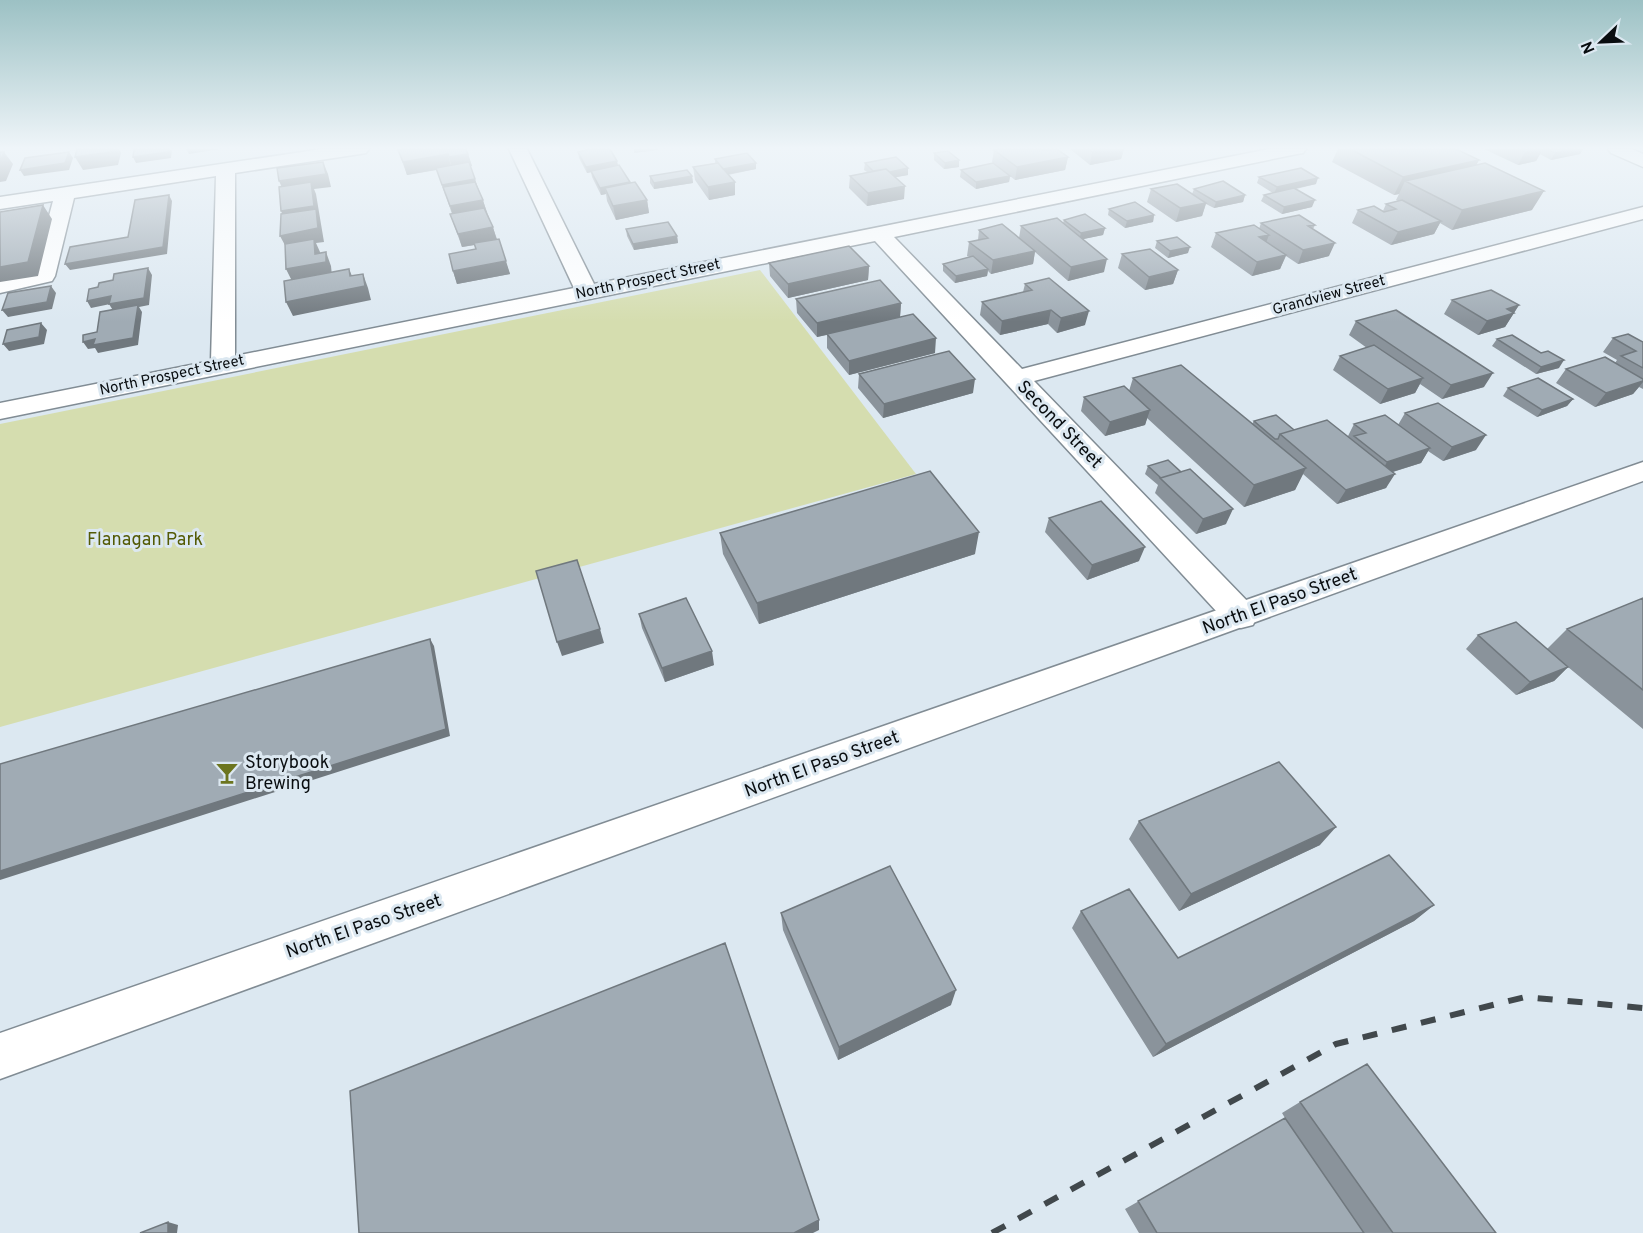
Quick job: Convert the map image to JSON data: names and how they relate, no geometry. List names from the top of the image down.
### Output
{
  "streets": {
    "street": [
      "North Prospect Street",
      "Grandview Street",
      "Second Street",
      "North El Paso Street"
    ]
  },
  "crossings": [
    ["North Prospect Street", "Second Street"],
    ["Grandview Street", "Second Street"],
    ["Second Street", "North El Paso Street"]
  ],
  "parks": ["Flanagan Park"],
  "places": {
    "bar": ["Storybook Brewing"]
  },
  "north": "bottom left"
}
